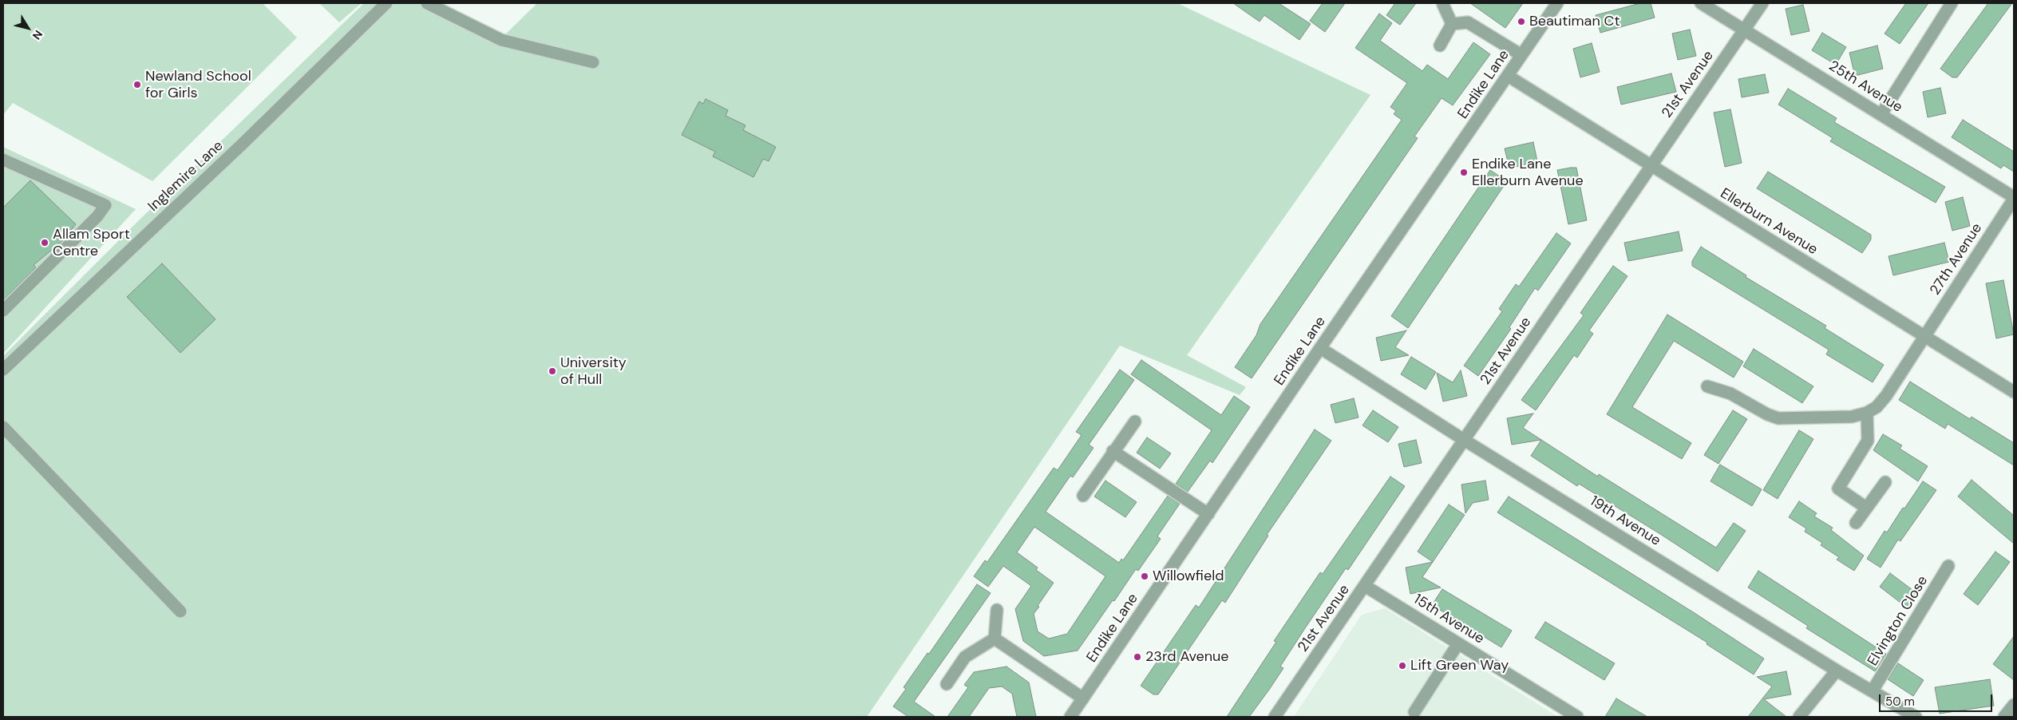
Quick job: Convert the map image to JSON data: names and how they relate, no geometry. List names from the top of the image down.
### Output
{
  "streets": {
    "street": [
      "Endike Lane",
      "21st Avenue",
      "25th Avenue",
      "Inglemire Lane",
      "Ellerburn Avenue",
      "27th Avenue",
      "19th Avenue",
      "15th Avenue",
      "Elvington Close"
    ]
  },
  "crossings": [
    ["Endike Lane", "Ellerburn Avenue"],
    ["Endike Lane", "19th Avenue"],
    ["21st Avenue", "25th Avenue"],
    ["21st Avenue", "Ellerburn Avenue"],
    ["21st Avenue", "19th Avenue"],
    ["21st Avenue", "15th Avenue"],
    ["25th Avenue", "27th Avenue"],
    ["Ellerburn Avenue", "27th Avenue"],
    ["19th Avenue", "Elvington Close"]
  ],
  "places": [
    "Beautiman Ct",
    "Newland School for Girls",
    "Endike Lane Ellerburn Avenue",
    "Allam Sport Centre",
    "University of Hull",
    "Willowfield",
    "23rd Avenue",
    "Lift Green Way"
  ],
  "scale_bar": "50 m",
  "north": "bottom right"
}
